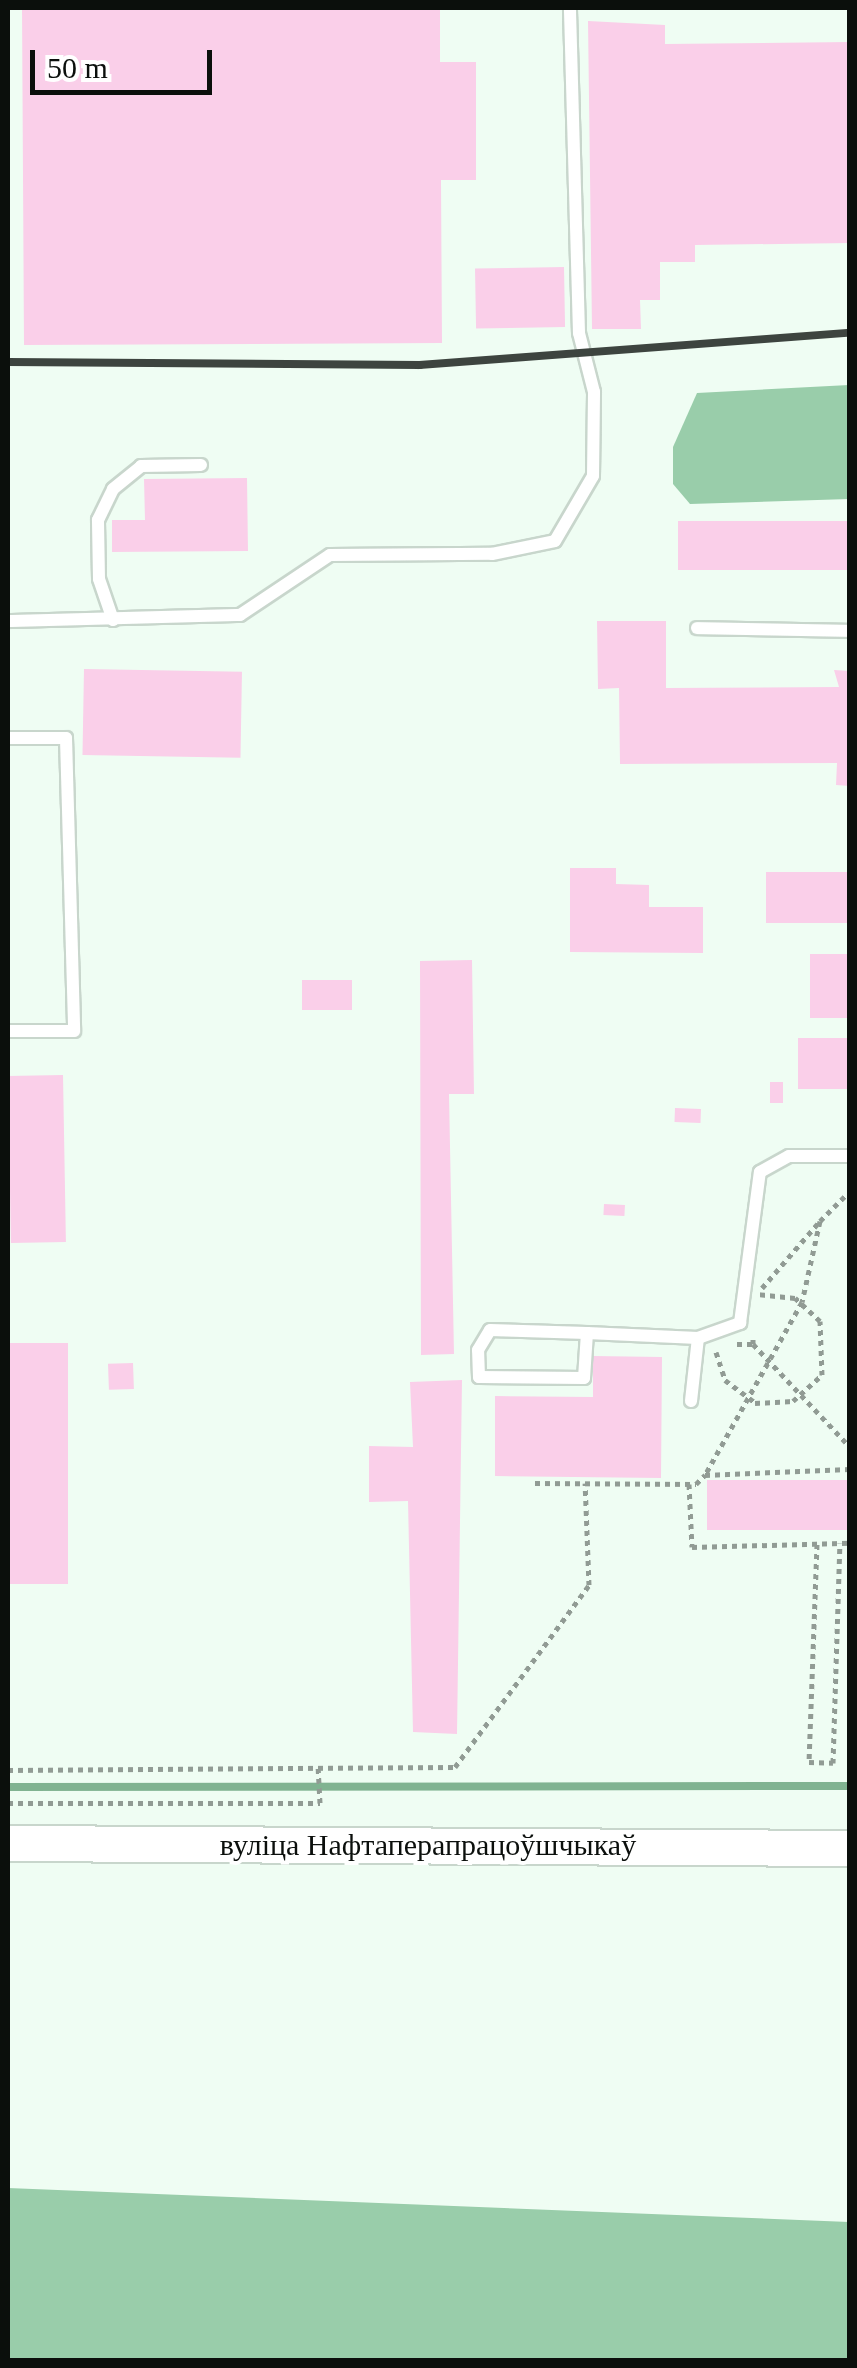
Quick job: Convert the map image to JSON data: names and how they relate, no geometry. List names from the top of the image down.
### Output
{
  "streets": {
    "main road": ["вуліца Нафтаперапрацоўшчыкаў"]
  },
  "scale_bar": "50 m"
}
